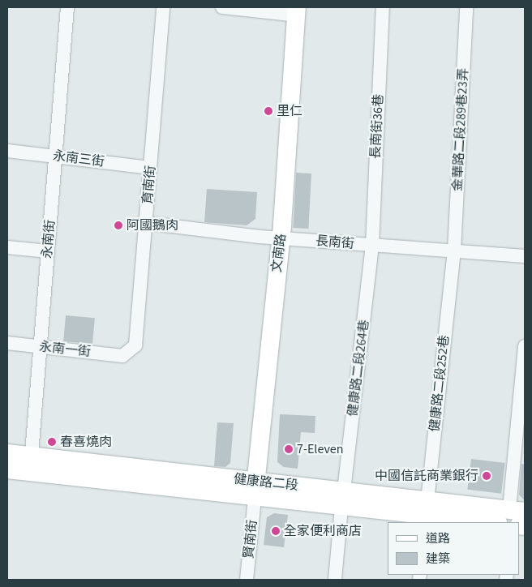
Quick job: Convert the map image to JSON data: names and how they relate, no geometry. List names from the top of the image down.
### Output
{
  "streets": {
    "street": [
      "長南街36巷",
      "金華路二段289巷23弄",
      "永南三街",
      "育南街",
      "永南街",
      "長南街",
      "文南路",
      "永南一街",
      "健康路二段264巷",
      "健康路二段252巷",
      "健康路二段",
      "賢南街"
    ]
  },
  "crossings": [
    ["長南街36巷", "長南街"],
    ["長南街36巷", "健康路二段264巷"],
    ["金華路二段289巷23弄", "長南街"],
    ["金華路二段289巷23弄", "健康路二段252巷"],
    ["永南三街", "育南街"],
    ["永南三街", "永南街"],
    ["育南街", "長南街"],
    ["育南街", "永南一街"],
    ["永南街", "永南一街"],
    ["永南街", "健康路二段"],
    ["長南街", "文南路"],
    ["長南街", "健康路二段264巷"],
    ["長南街", "健康路二段252巷"],
    ["文南路", "健康路二段"],
    ["文南路", "賢南街"],
    ["健康路二段264巷", "健康路二段"],
    ["健康路二段252巷", "健康路二段"],
    ["健康路二段", "賢南街"]
  ],
  "places": [
    "里仁",
    "阿國鵝肉",
    "春喜燒肉",
    "7-Eleven",
    "中國信託商業銀行",
    "全家便利商店"
  ],
  "legend": ["道路", "建築"]
}
